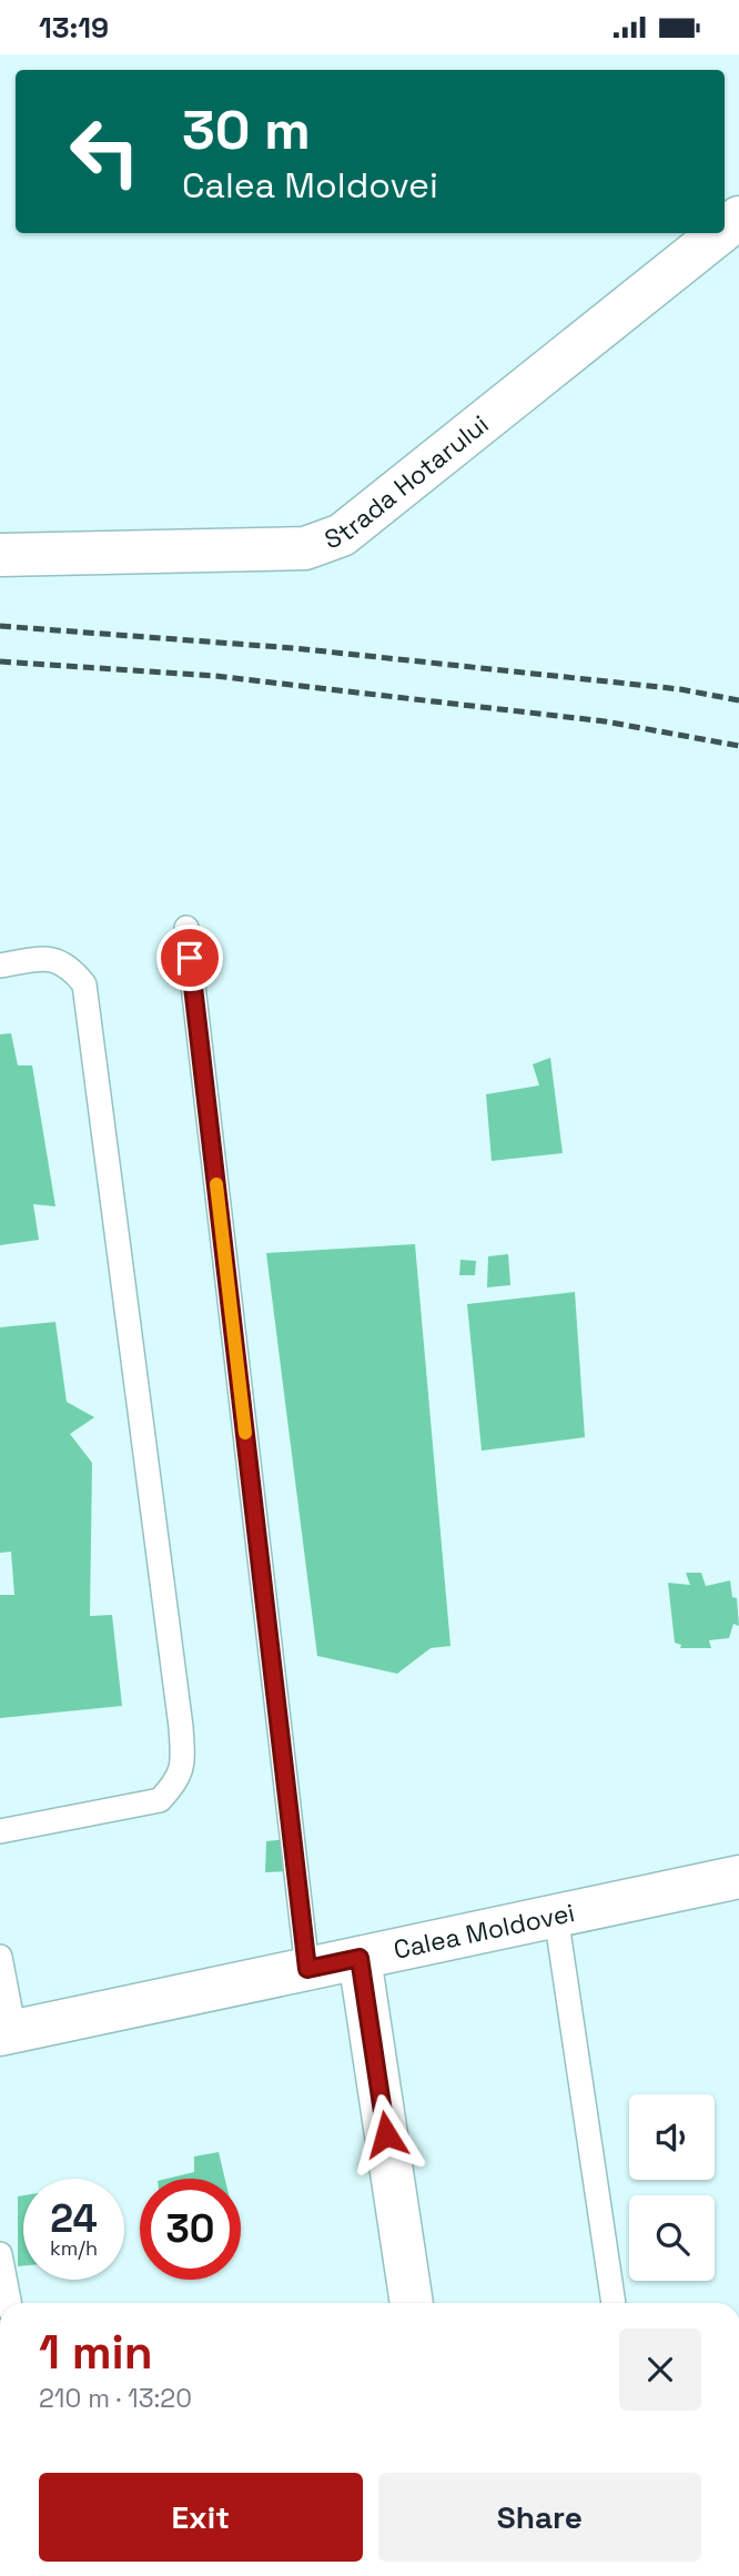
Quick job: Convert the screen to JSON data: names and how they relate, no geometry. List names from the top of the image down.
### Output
{
  "streets": {
    "street": ["Strada Hotarului", "Calea Moldovei"]
  },
  "page": {
    "status": "13:19",
    "turn": ["30 m", "Calea Moldovei"],
    "speed": "24 km/h",
    "limit": "30",
    "heading": ["1 min", "210 m · 13:20"],
    "buttons": ["Exit", "Share"]
  }
}
